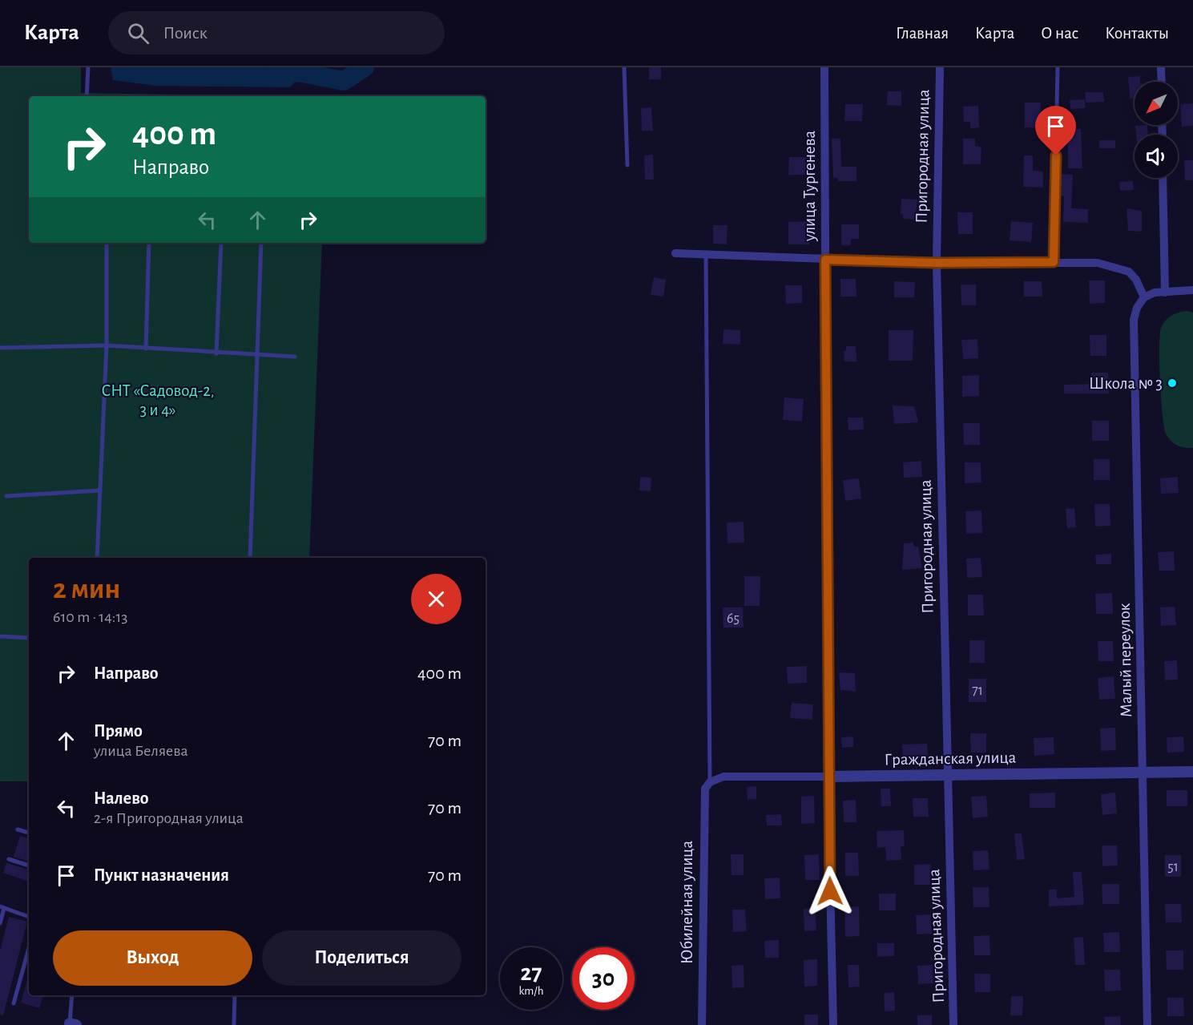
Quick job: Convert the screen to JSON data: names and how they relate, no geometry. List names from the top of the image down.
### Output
{
  "streets": {
    "street": [
      "Пригородная улица",
      "улица Тургенева",
      "Малый переулок",
      "Гражданская улица",
      "Юбилейная улица"
    ]
  },
  "crossings": [
    ["Пригородная улица", "Гражданская улица"],
    ["улица Тургенева", "Гражданская улица"],
    ["Малый переулок", "Гражданская улица"],
    ["Гражданская улица", "Юбилейная улица"]
  ],
  "parks": ["СНТ «Садовод-2, 3 и 4»"],
  "places": ["Школа № 3"],
  "house_numbers": ["65", "71", "51"],
  "north": "bottom left",
  "page": {
    "header": "Карта",
    "search": "Поиск",
    "nav": [
      "Главная",
      "Карта",
      "О нас",
      "Контакты"
    ],
    "turn": ["400 m", "Направо"],
    "heading": ["2 мин", "610 m · 14:13"],
    "list": [
      {
        "name": "Направо",
        "value": "400 m"
      },
      {
        "name": "Прямо",
        "note": "улица Беляева",
        "value": "70 m"
      },
      {
        "name": "Налево",
        "note": "2-я Пригородная улица",
        "value": "70 m"
      },
      {
        "name": "Пункт назначения",
        "value": "70 m"
      }
    ],
    "buttons": ["Выход", "Поделиться"],
    "speed": "27 km/h",
    "limit": "30"
  }
}
